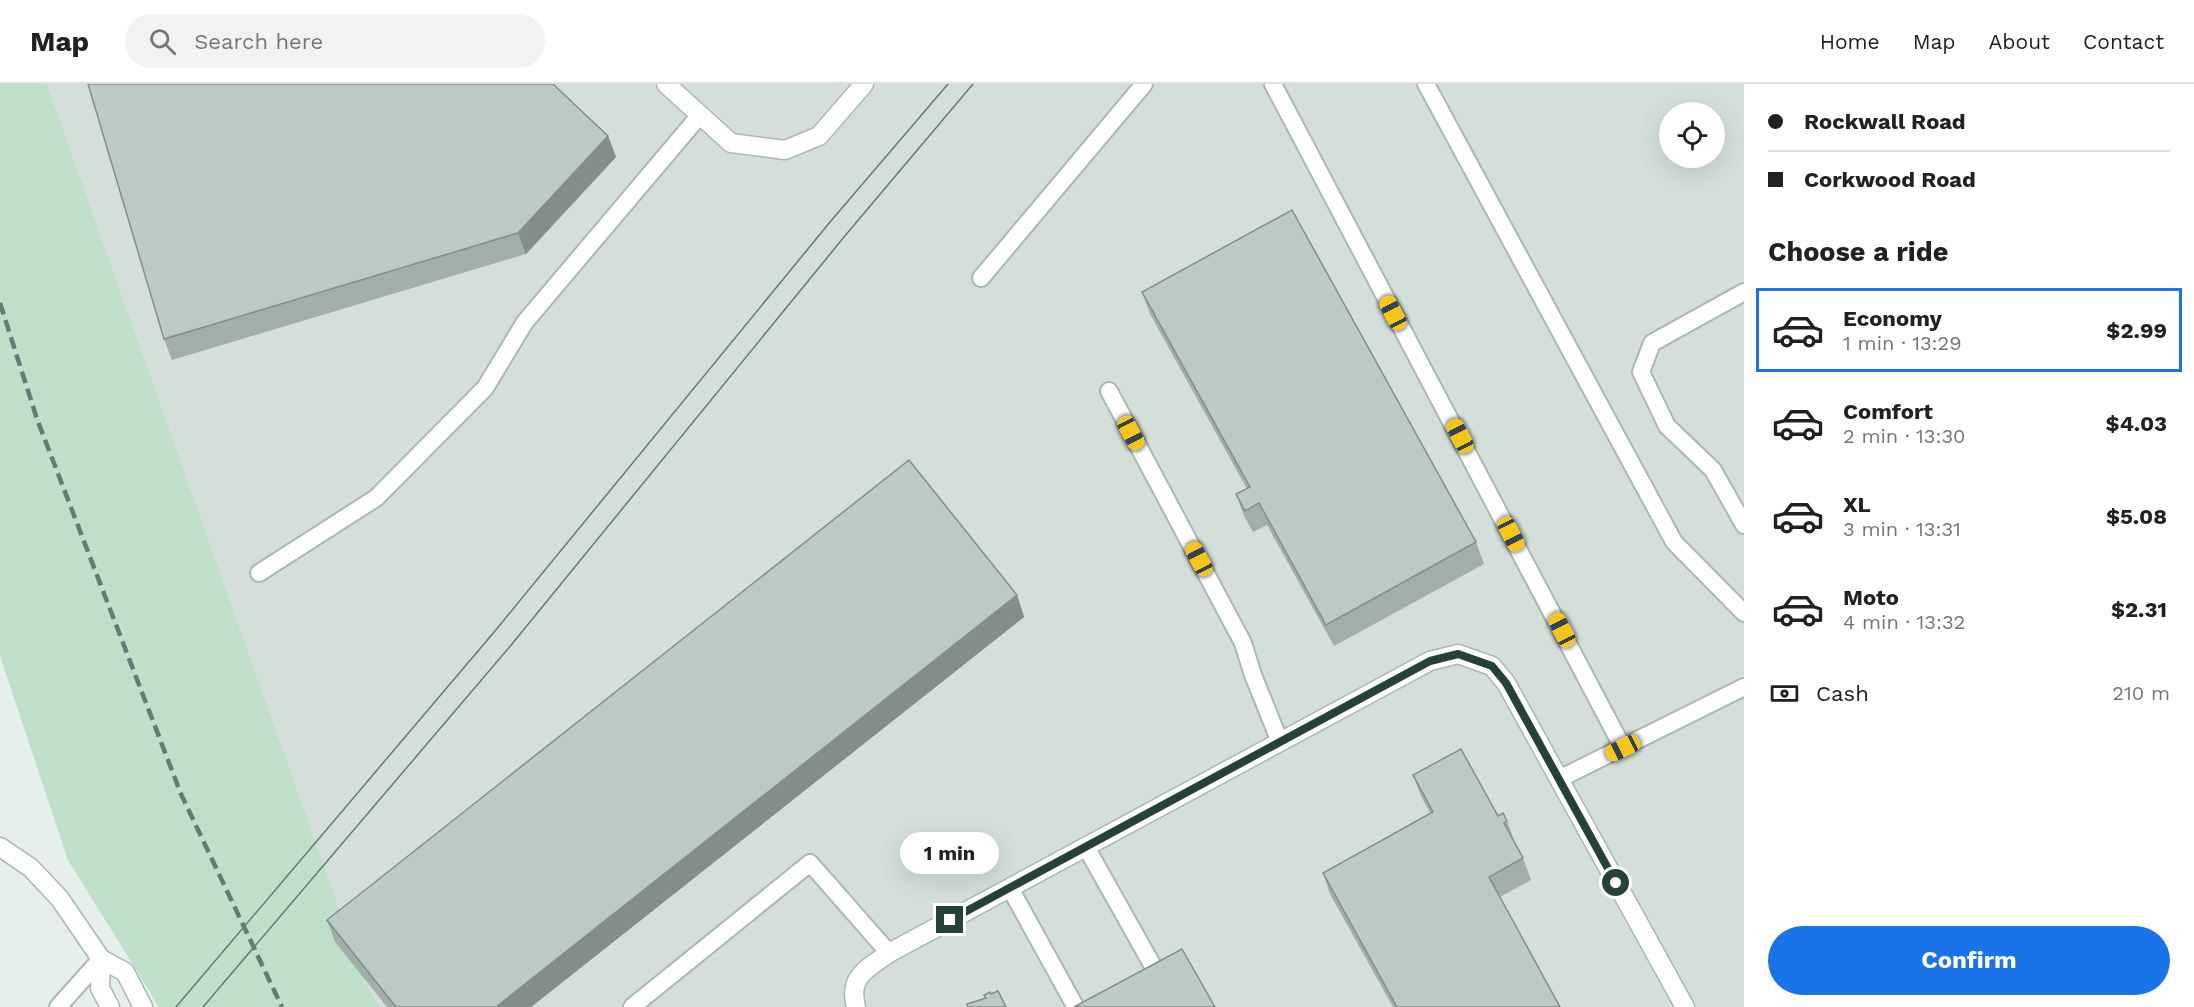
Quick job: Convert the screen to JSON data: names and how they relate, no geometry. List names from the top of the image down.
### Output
{
  "page": {
    "header": "Map",
    "search": "Search here",
    "nav": [
      "Home",
      "Map",
      "About",
      "Contact"
    ],
    "banner": ["Rockwall Road", "Corkwood Road"],
    "heading": "Choose a ride",
    "list": [
      {
        "name": "Economy",
        "note": "1 min · 13:29",
        "value": "$2.99"
      },
      {
        "name": "Comfort",
        "note": "2 min · 13:30",
        "value": "$4.03"
      },
      {
        "name": "XL",
        "note": "3 min · 13:31",
        "value": "$5.08"
      },
      {
        "name": "Moto",
        "note": "4 min · 13:32",
        "value": "$2.31"
      }
    ],
    "pay": ["Cash", "210 m"],
    "bubble": "1 min",
    "buttons": "Confirm"
  }
}
